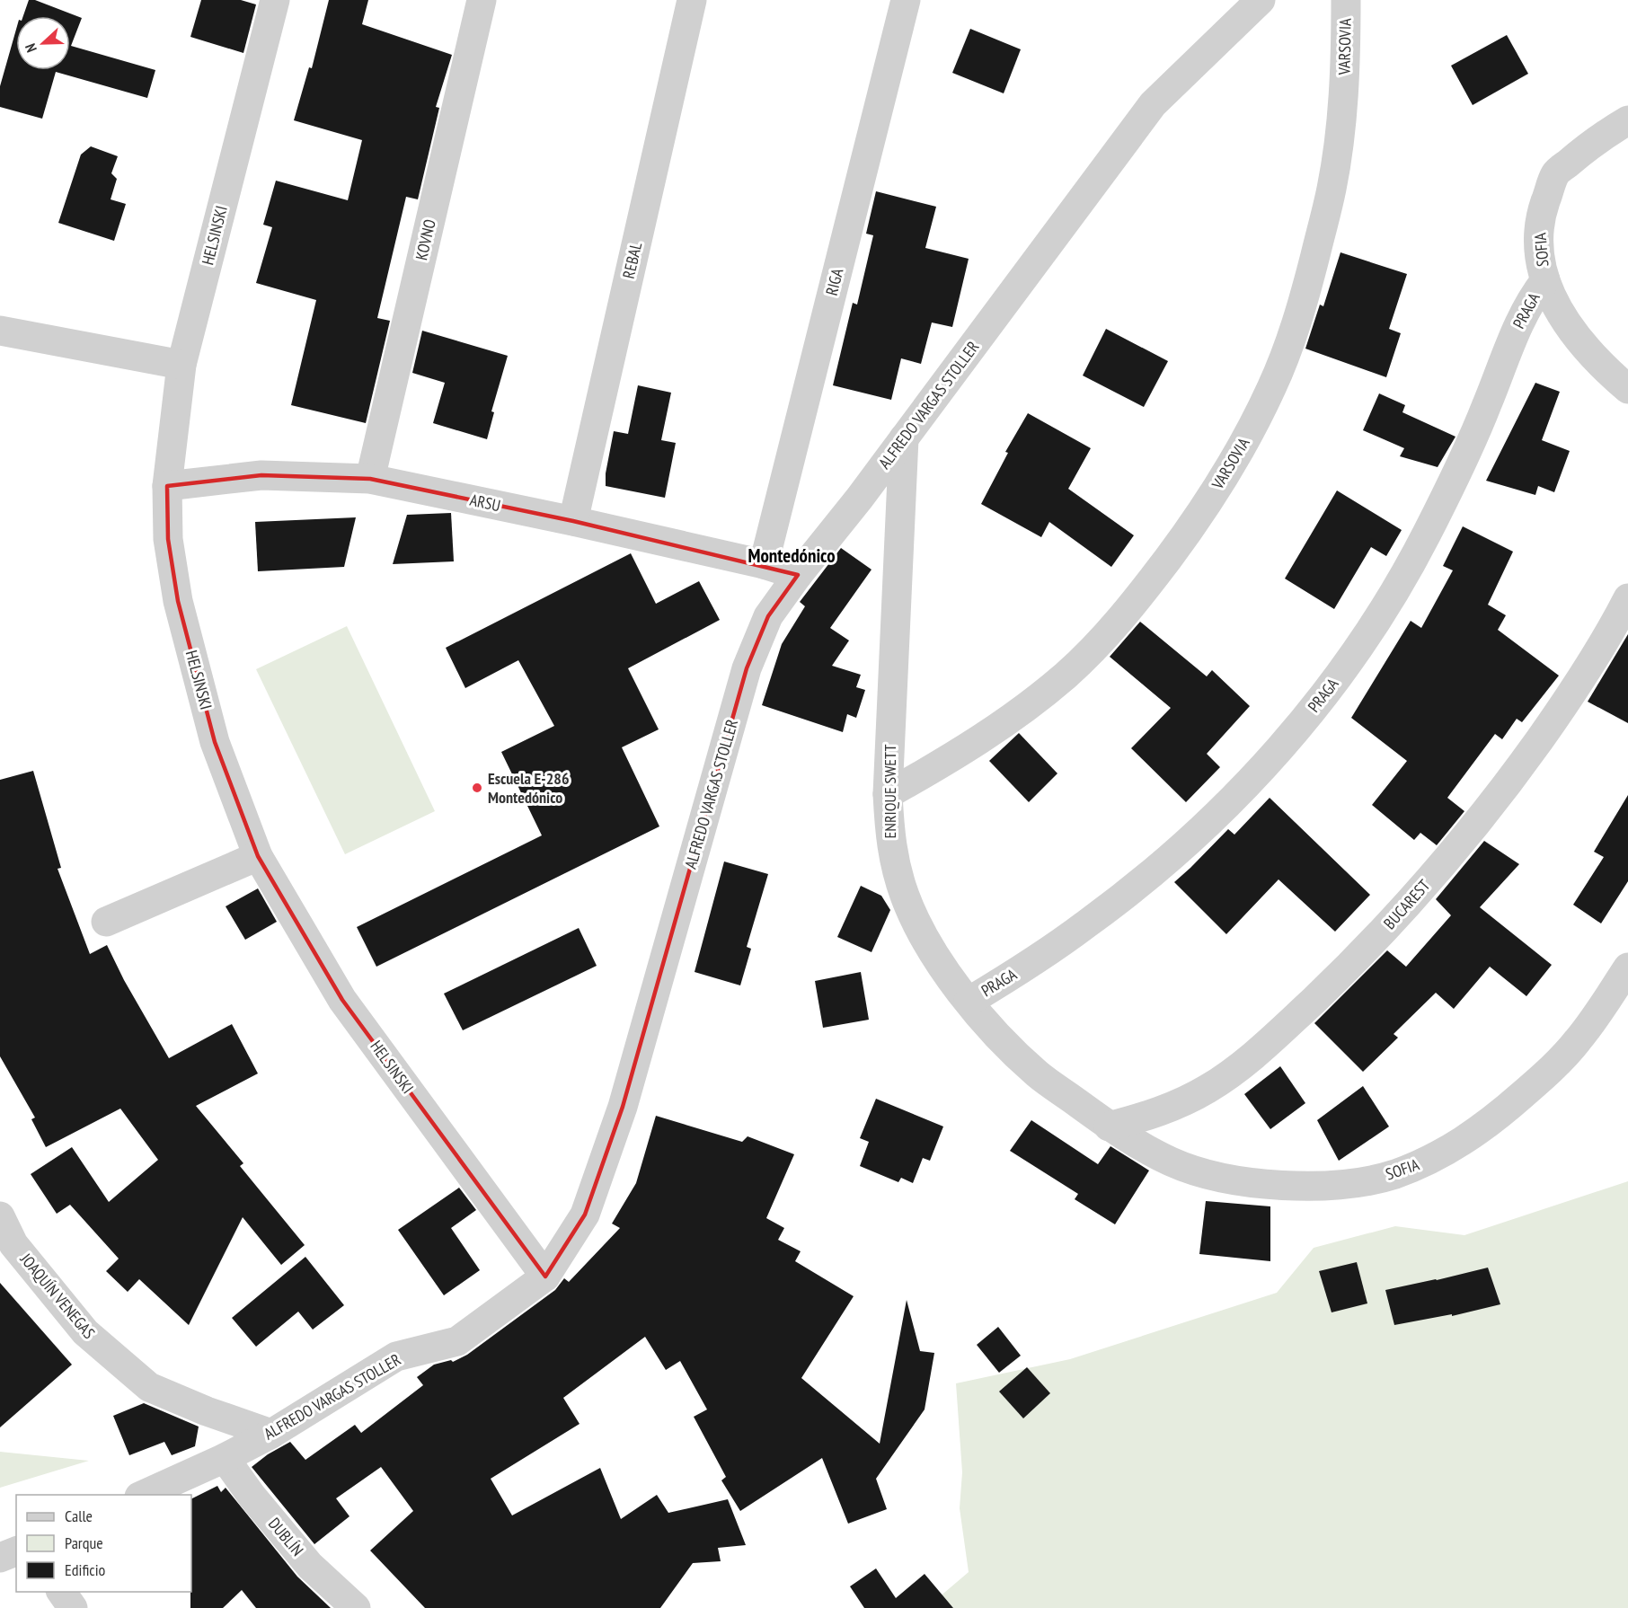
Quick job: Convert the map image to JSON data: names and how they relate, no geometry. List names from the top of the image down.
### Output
{
  "streets": {
    "street": [
      "VARSOVIA",
      "HELSINSKI",
      "KOVNO",
      "SOFIA",
      "REBAL",
      "RIGA",
      "PRAGA",
      "ALFREDO VARGAS STOLLER",
      "ARSU",
      "ENRIQUE SWETT",
      "BUCAREST",
      "JOAQUÍN VENEGAS",
      "DUBLÍN"
    ]
  },
  "crossings": [
    ["VARSOVIA", "ENRIQUE SWETT"],
    ["HELSINSKI", "ALFREDO VARGAS STOLLER"],
    ["HELSINSKI", "ARSU"],
    ["KOVNO", "ARSU"],
    ["SOFIA", "PRAGA"],
    ["SOFIA", "ENRIQUE SWETT"],
    ["SOFIA", "BUCAREST"],
    ["REBAL", "ARSU"],
    ["RIGA", "ARSU"],
    ["PRAGA", "ENRIQUE SWETT"],
    ["ALFREDO VARGAS STOLLER", "ARSU"],
    ["ALFREDO VARGAS STOLLER", "ENRIQUE SWETT"],
    ["ALFREDO VARGAS STOLLER", "JOAQUÍN VENEGAS"],
    ["ALFREDO VARGAS STOLLER", "DUBLÍN"],
    ["ENRIQUE SWETT", "BUCAREST"]
  ],
  "districts": ["Montedónico"],
  "places": ["Escuela E-286 Montedónico"],
  "legend": ["Calle", "Parque", "Edificio"],
  "north": "left"
}
